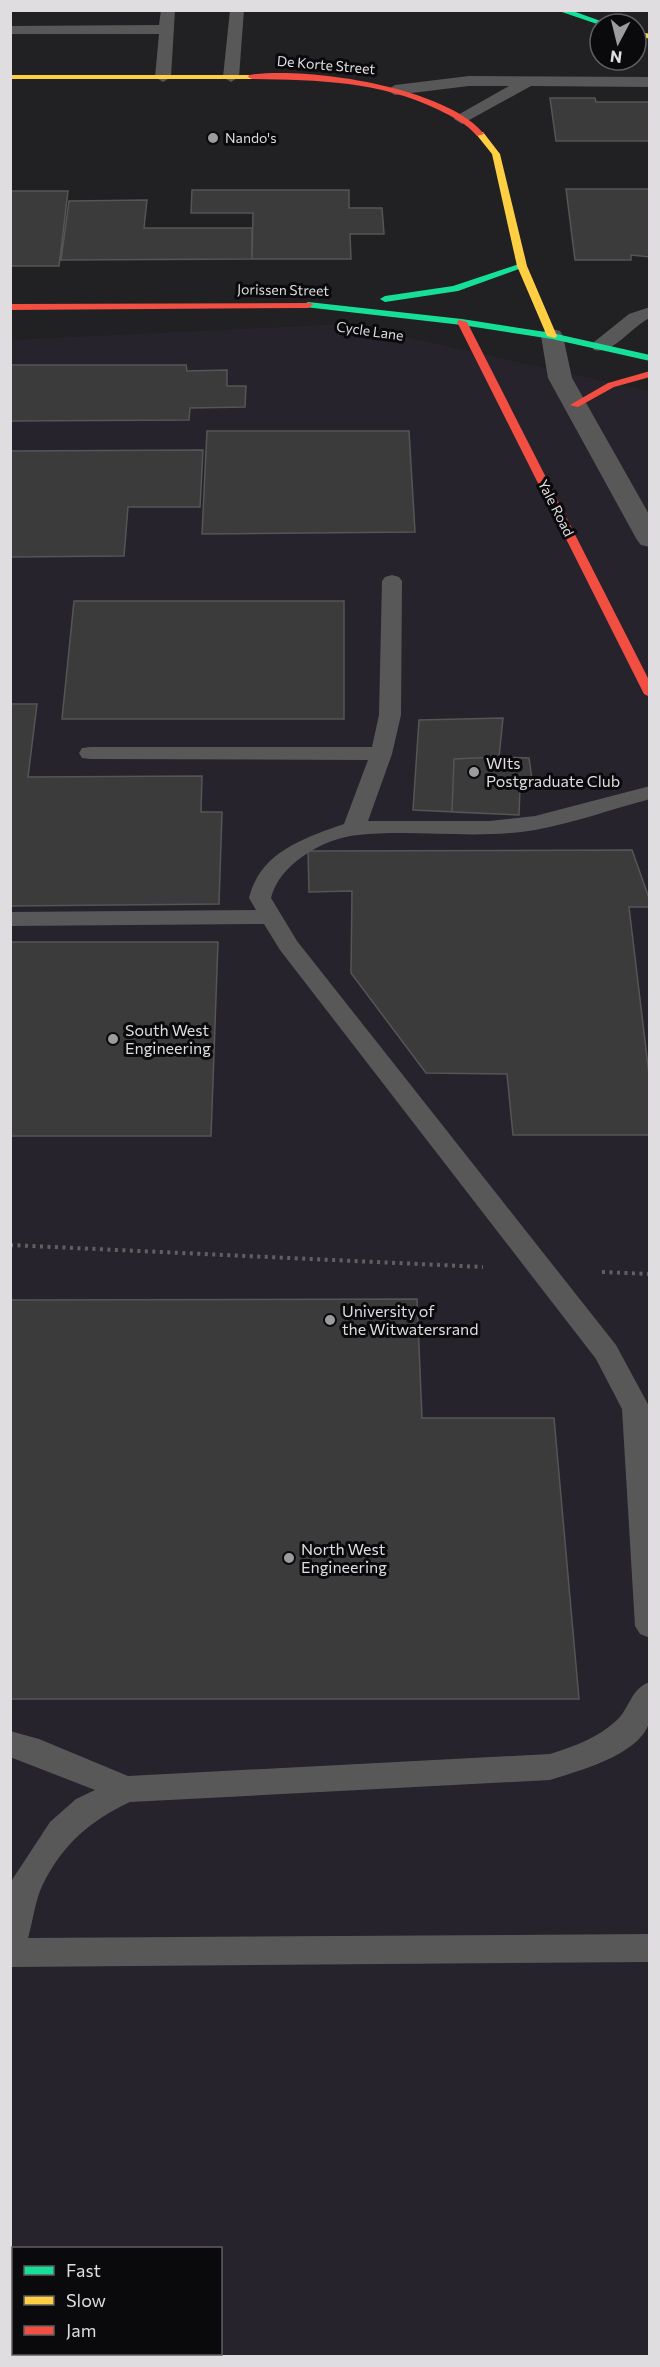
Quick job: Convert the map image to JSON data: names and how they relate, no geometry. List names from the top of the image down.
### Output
{
  "streets": {
    "main road": ["De Korte Street", "Jorissen Street", "Yale Road"]
  },
  "crossings": [
    ["De Korte Street", "Jorissen Street"],
    ["Jorissen Street", "Yale Road"]
  ],
  "places": [
    "Nando's",
    "WIts Postgraduate Club",
    "South West Engineering",
    "University of the Witwatersrand",
    "North West Engineering"
  ],
  "legend": ["Fast", "Slow", "Jam"],
  "north": "bottom"
}
